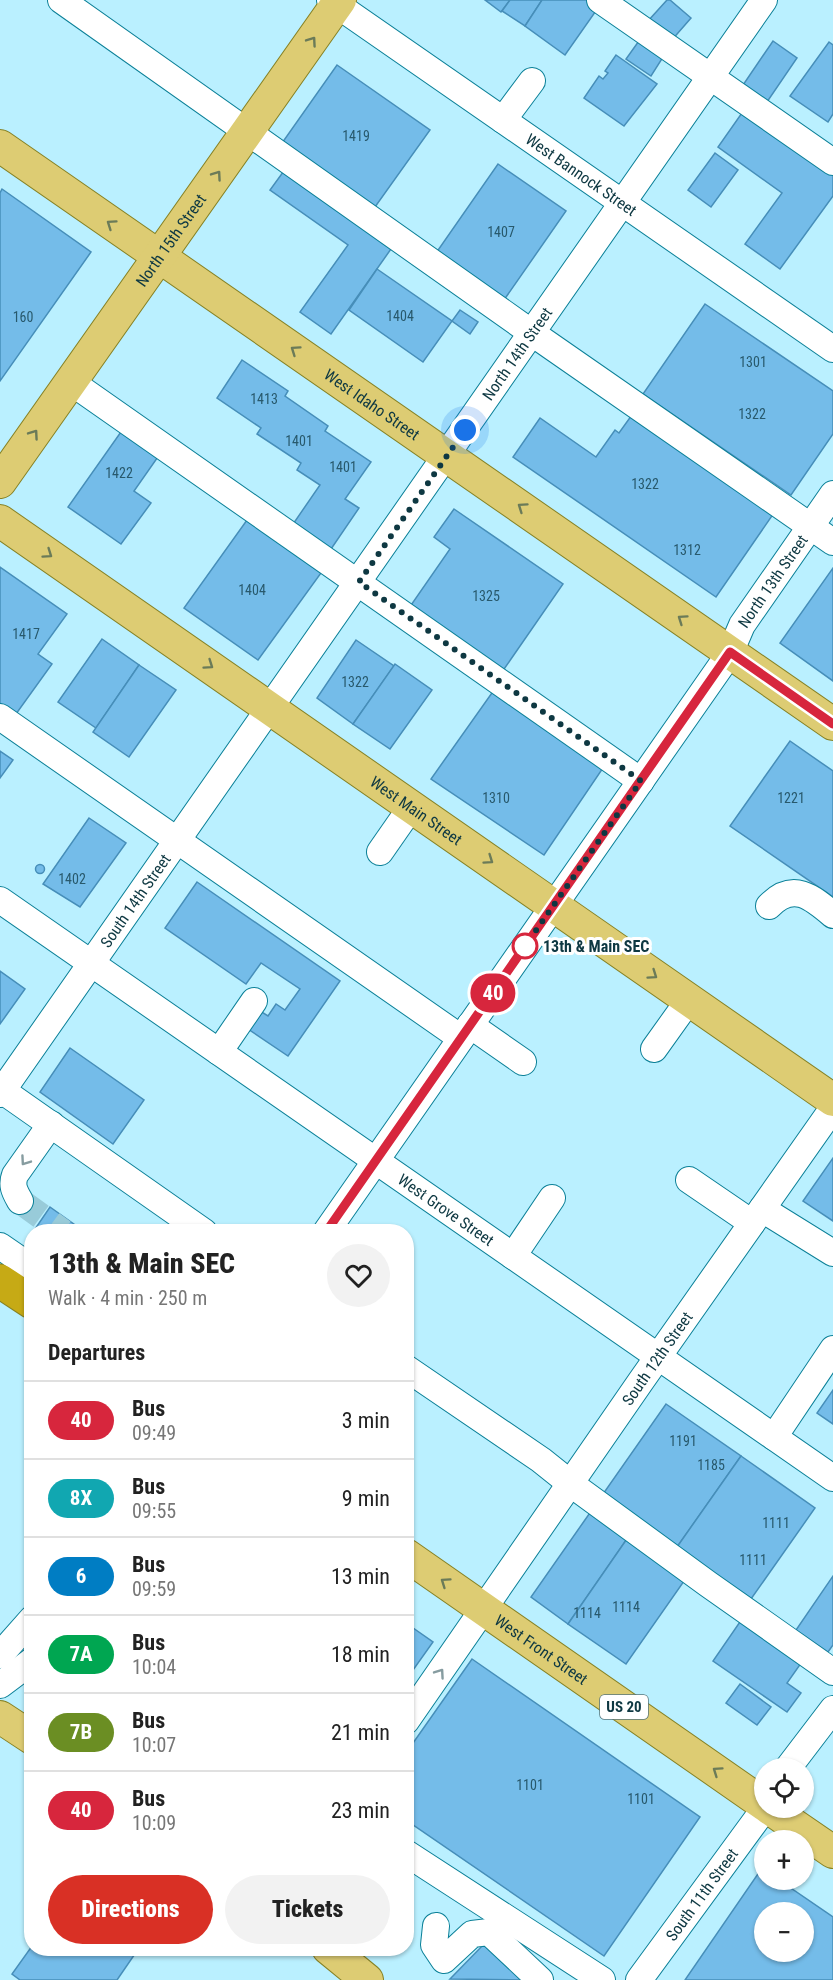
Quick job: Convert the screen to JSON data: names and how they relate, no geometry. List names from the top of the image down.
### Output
{
  "streets": {
    "main road": [
      "North 15th Street",
      "West Idaho Street",
      "West Main Street",
      "West Front Street",
      "US 20"
    ],
    "street": [
      "West Bannock Street",
      "North 14th Street",
      "North 13th Street",
      "South 14th Street",
      "West Grove Street",
      "South 12th Street",
      "South 11th Street"
    ]
  },
  "crossings": [
    ["West Bannock Street", "North 15th Street"],
    ["West Bannock Street", "North 14th Street"],
    ["North 15th Street", "West Idaho Street"],
    ["North 14th Street", "West Idaho Street"],
    ["North 14th Street", "West Main Street"],
    ["North 14th Street", "South 14th Street"],
    ["West Idaho Street", "North 13th Street"],
    ["North 13th Street", "West Main Street"],
    ["North 13th Street", "West Grove Street"],
    ["West Main Street", "South 14th Street"],
    ["South 14th Street", "West Grove Street"],
    ["West Grove Street", "South 12th Street"],
    ["South 12th Street", "West Front Street"]
  ],
  "one_way": [
    "North 15th Street",
    "West Idaho Street",
    "West Main Street",
    "West Front Street"
  ],
  "places": ["13th & Main SEC"],
  "lines": ["bus line 40"],
  "house_numbers": [
    "1419",
    "1407",
    "1404",
    "160",
    "1301",
    "1413",
    "1322",
    "1401",
    "1401",
    "1422",
    "1322",
    "1312",
    "1404",
    "1325",
    "1417",
    "1322",
    "1310",
    "1221",
    "1402",
    "1191",
    "1185",
    "1111",
    "1111",
    "1114",
    "1114",
    "1101",
    "1101"
  ],
  "page": {
    "on_map": "40",
    "heading": [
      ["13th & Main SEC", "Walk · 4 min · 250 m"],
      "Departures"
    ],
    "list": [
      {
        "mark": "40",
        "name": "Bus",
        "note": "09:49",
        "value": "3 min"
      },
      {
        "mark": "8X",
        "name": "Bus",
        "note": "09:55",
        "value": "9 min"
      },
      {
        "mark": "6",
        "name": "Bus",
        "note": "09:59",
        "value": "13 min"
      },
      {
        "mark": "7A",
        "name": "Bus",
        "note": "10:04",
        "value": "18 min"
      },
      {
        "mark": "7B",
        "name": "Bus",
        "note": "10:07",
        "value": "21 min"
      },
      {
        "mark": "40",
        "name": "Bus",
        "note": "10:09",
        "value": "23 min"
      }
    ],
    "map_buttons": ["+", "−"],
    "buttons": ["Directions", "Tickets"]
  }
}
